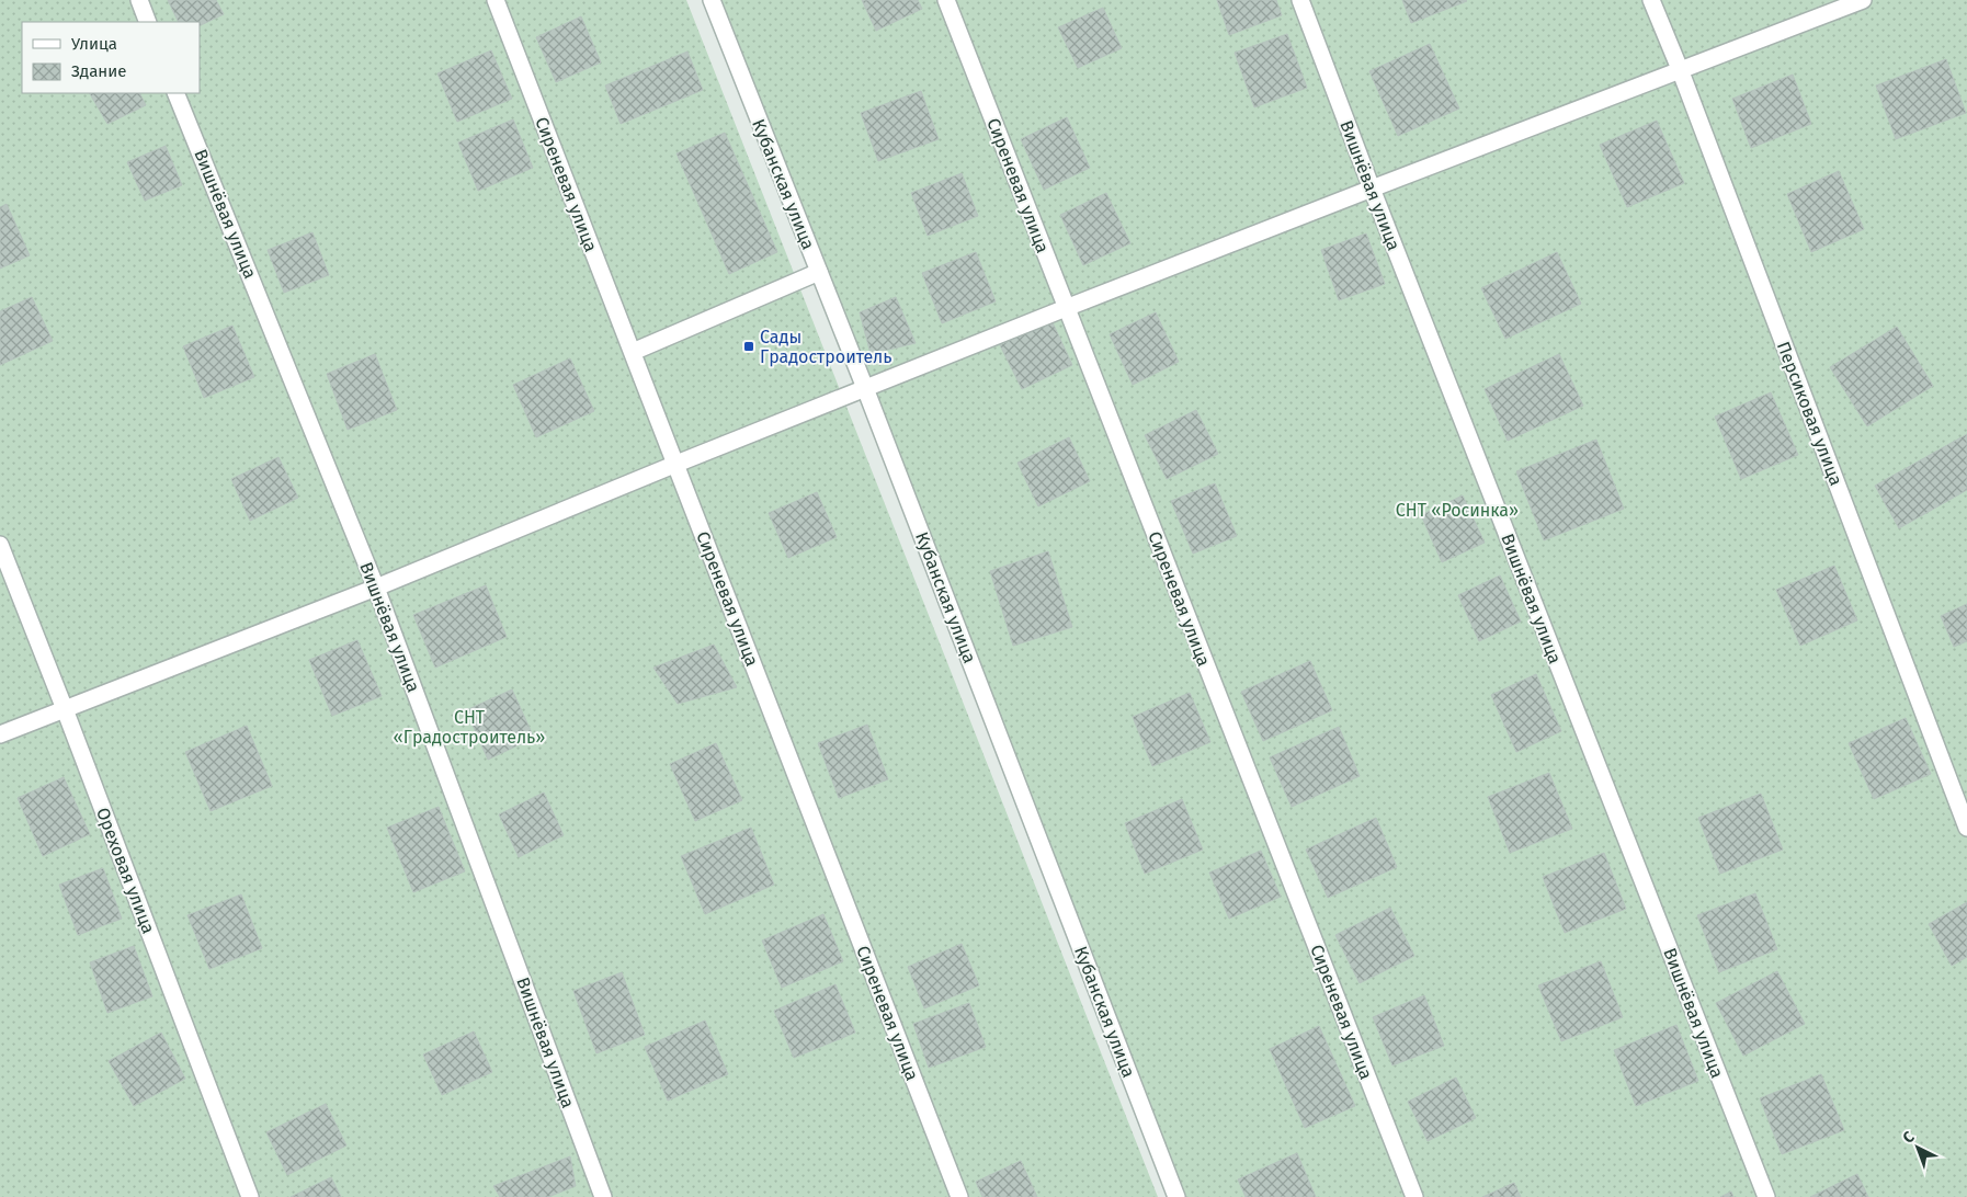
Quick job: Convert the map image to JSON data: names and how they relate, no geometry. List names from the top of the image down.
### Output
{
  "streets": {
    "street": [
      "Сиреневая улица",
      "Кубанская улица",
      "Вишнёвая улица",
      "Персиковая улица",
      "Ореховая улица"
    ]
  },
  "parks": ["СНТ «Росинка»", "СНТ «Градостроитель»"],
  "places": {
    "transit": ["Сады Градостроитель"]
  },
  "legend": ["Улица", "Здание"],
  "north": "top left"
}
